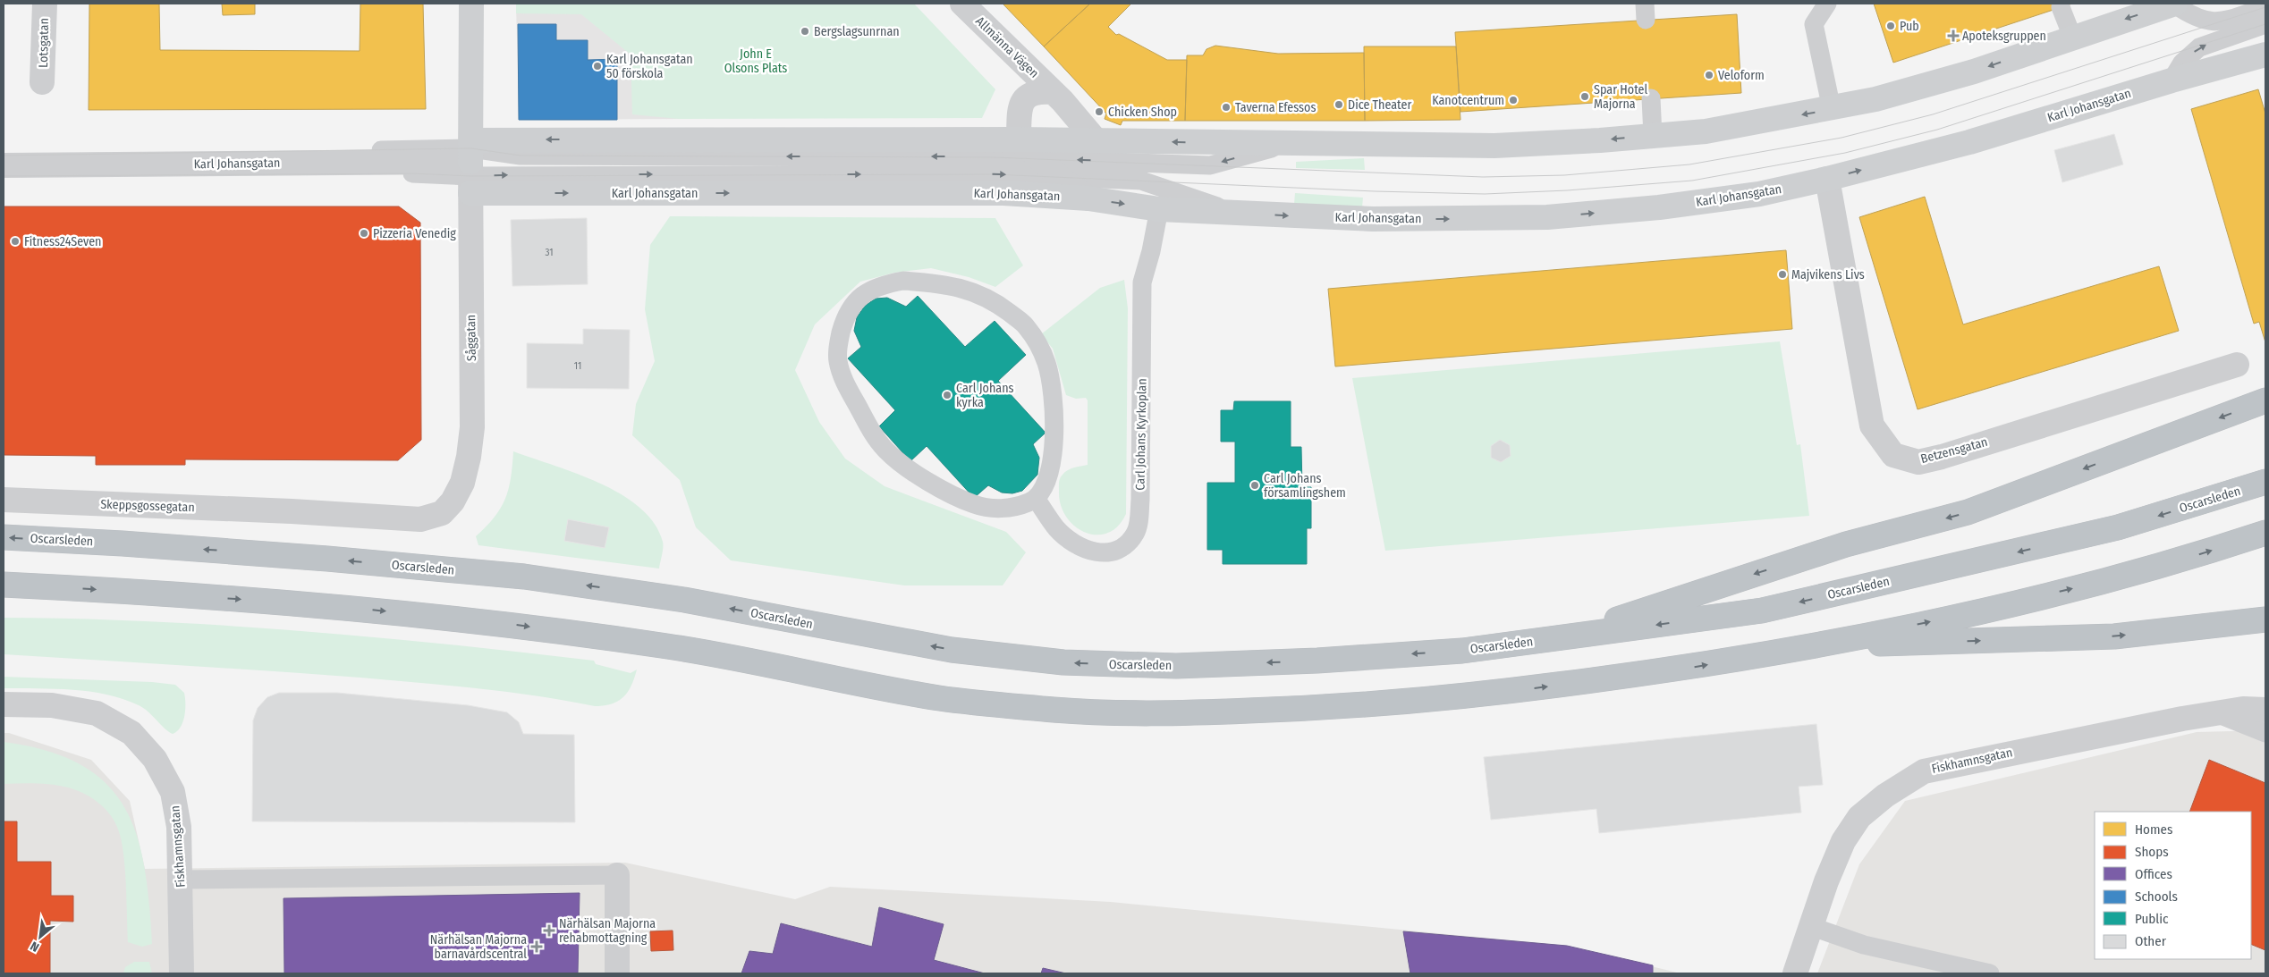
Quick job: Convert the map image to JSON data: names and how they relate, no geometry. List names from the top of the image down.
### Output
{
  "streets": {
    "highway": ["Oscarsleden"],
    "street": [
      "Lotsgatan",
      "Allmänna Vägen",
      "Karl Johansgatan",
      "Såggatan",
      "Betzensgatan",
      "Skeppsgossegatan",
      "Fiskhamnsgatan"
    ],
    "lane": ["Carl Johans Kyrkoplan"]
  },
  "crossings": [
    ["Allmänna Vägen", "Karl Johansgatan"],
    ["Karl Johansgatan", "Såggatan"],
    ["Karl Johansgatan", "Carl Johans Kyrkoplan"],
    ["Karl Johansgatan", "Betzensgatan"],
    ["Såggatan", "Skeppsgossegatan"]
  ],
  "parks": ["John E Olsons Plats"],
  "places": {
    "other": [
      "Pub",
      "Bergslagsunrnan",
      "Karl Johansgatan 50 förskola",
      "Veloform",
      "Spar Hotel Majorna",
      "Kanotcentrum",
      "Dice Theater",
      "Taverna Efessos",
      "Chicken Shop",
      "Pizzeria Venedig",
      "Fitness24Seven",
      "Majvikens Livs",
      "Carl Johans kyrka",
      "Carl Johans församlingshem"
    ],
    "health": ["Apoteksgruppen", "Närhälsan Majorna rehabmottagning", "Närhälsan Majorna barnavårdscentral"]
  },
  "house_numbers": ["31", "11"],
  "legend": [
    "Homes",
    "Shops",
    "Offices",
    "Schools",
    "Public",
    "Other"
  ],
  "north": "bottom left"
}
